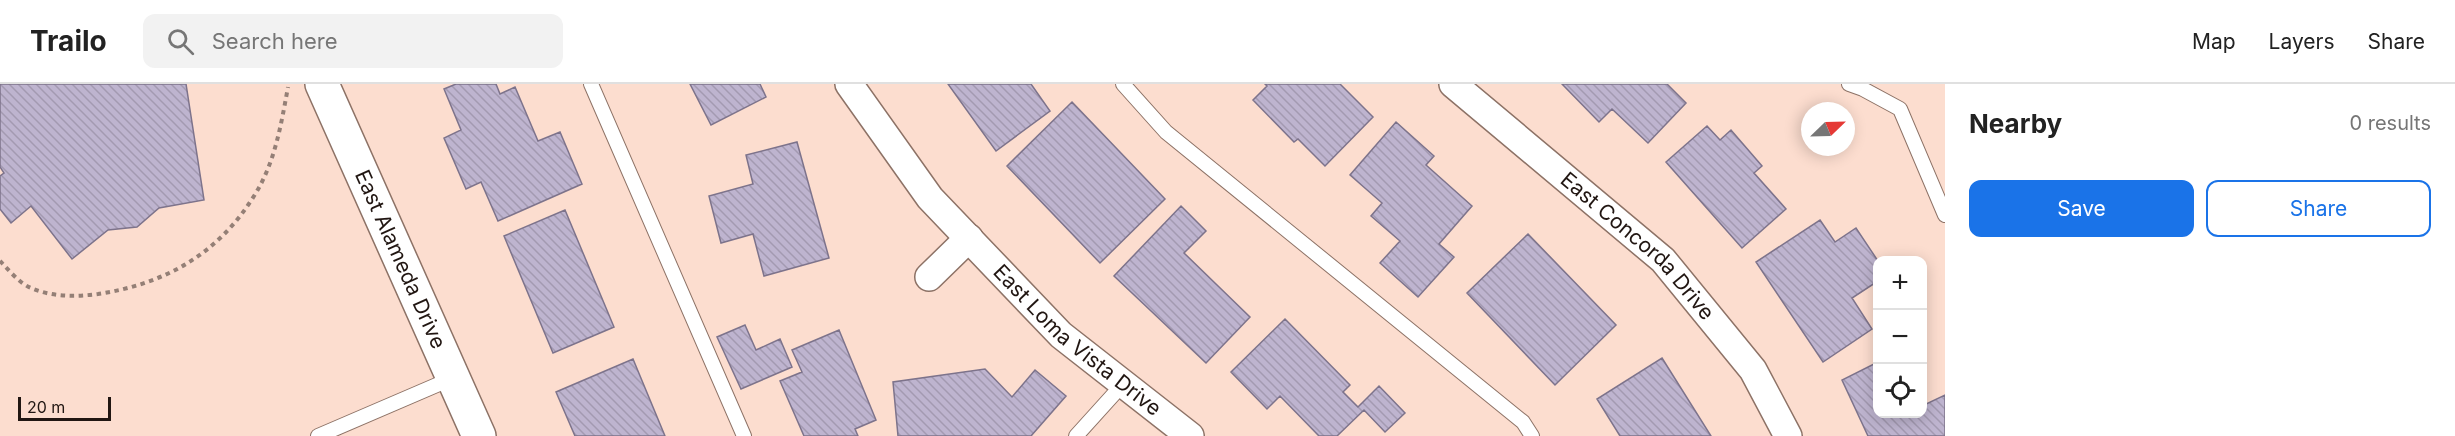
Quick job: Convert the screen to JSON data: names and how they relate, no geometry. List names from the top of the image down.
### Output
{
  "streets": {
    "street": ["East Concorda Drive", "East Alameda Drive", "East Loma Vista Drive"]
  },
  "scale_bar": "20 m",
  "north": "top right",
  "page": {
    "header": "Trailo",
    "search": "Search here",
    "nav": ["Map", "Layers", "Share"],
    "heading": ["Nearby", "0 results"],
    "buttons": ["Save", "Share"],
    "map_buttons": ["+", "−"],
    "scale": "20 m"
  }
}
